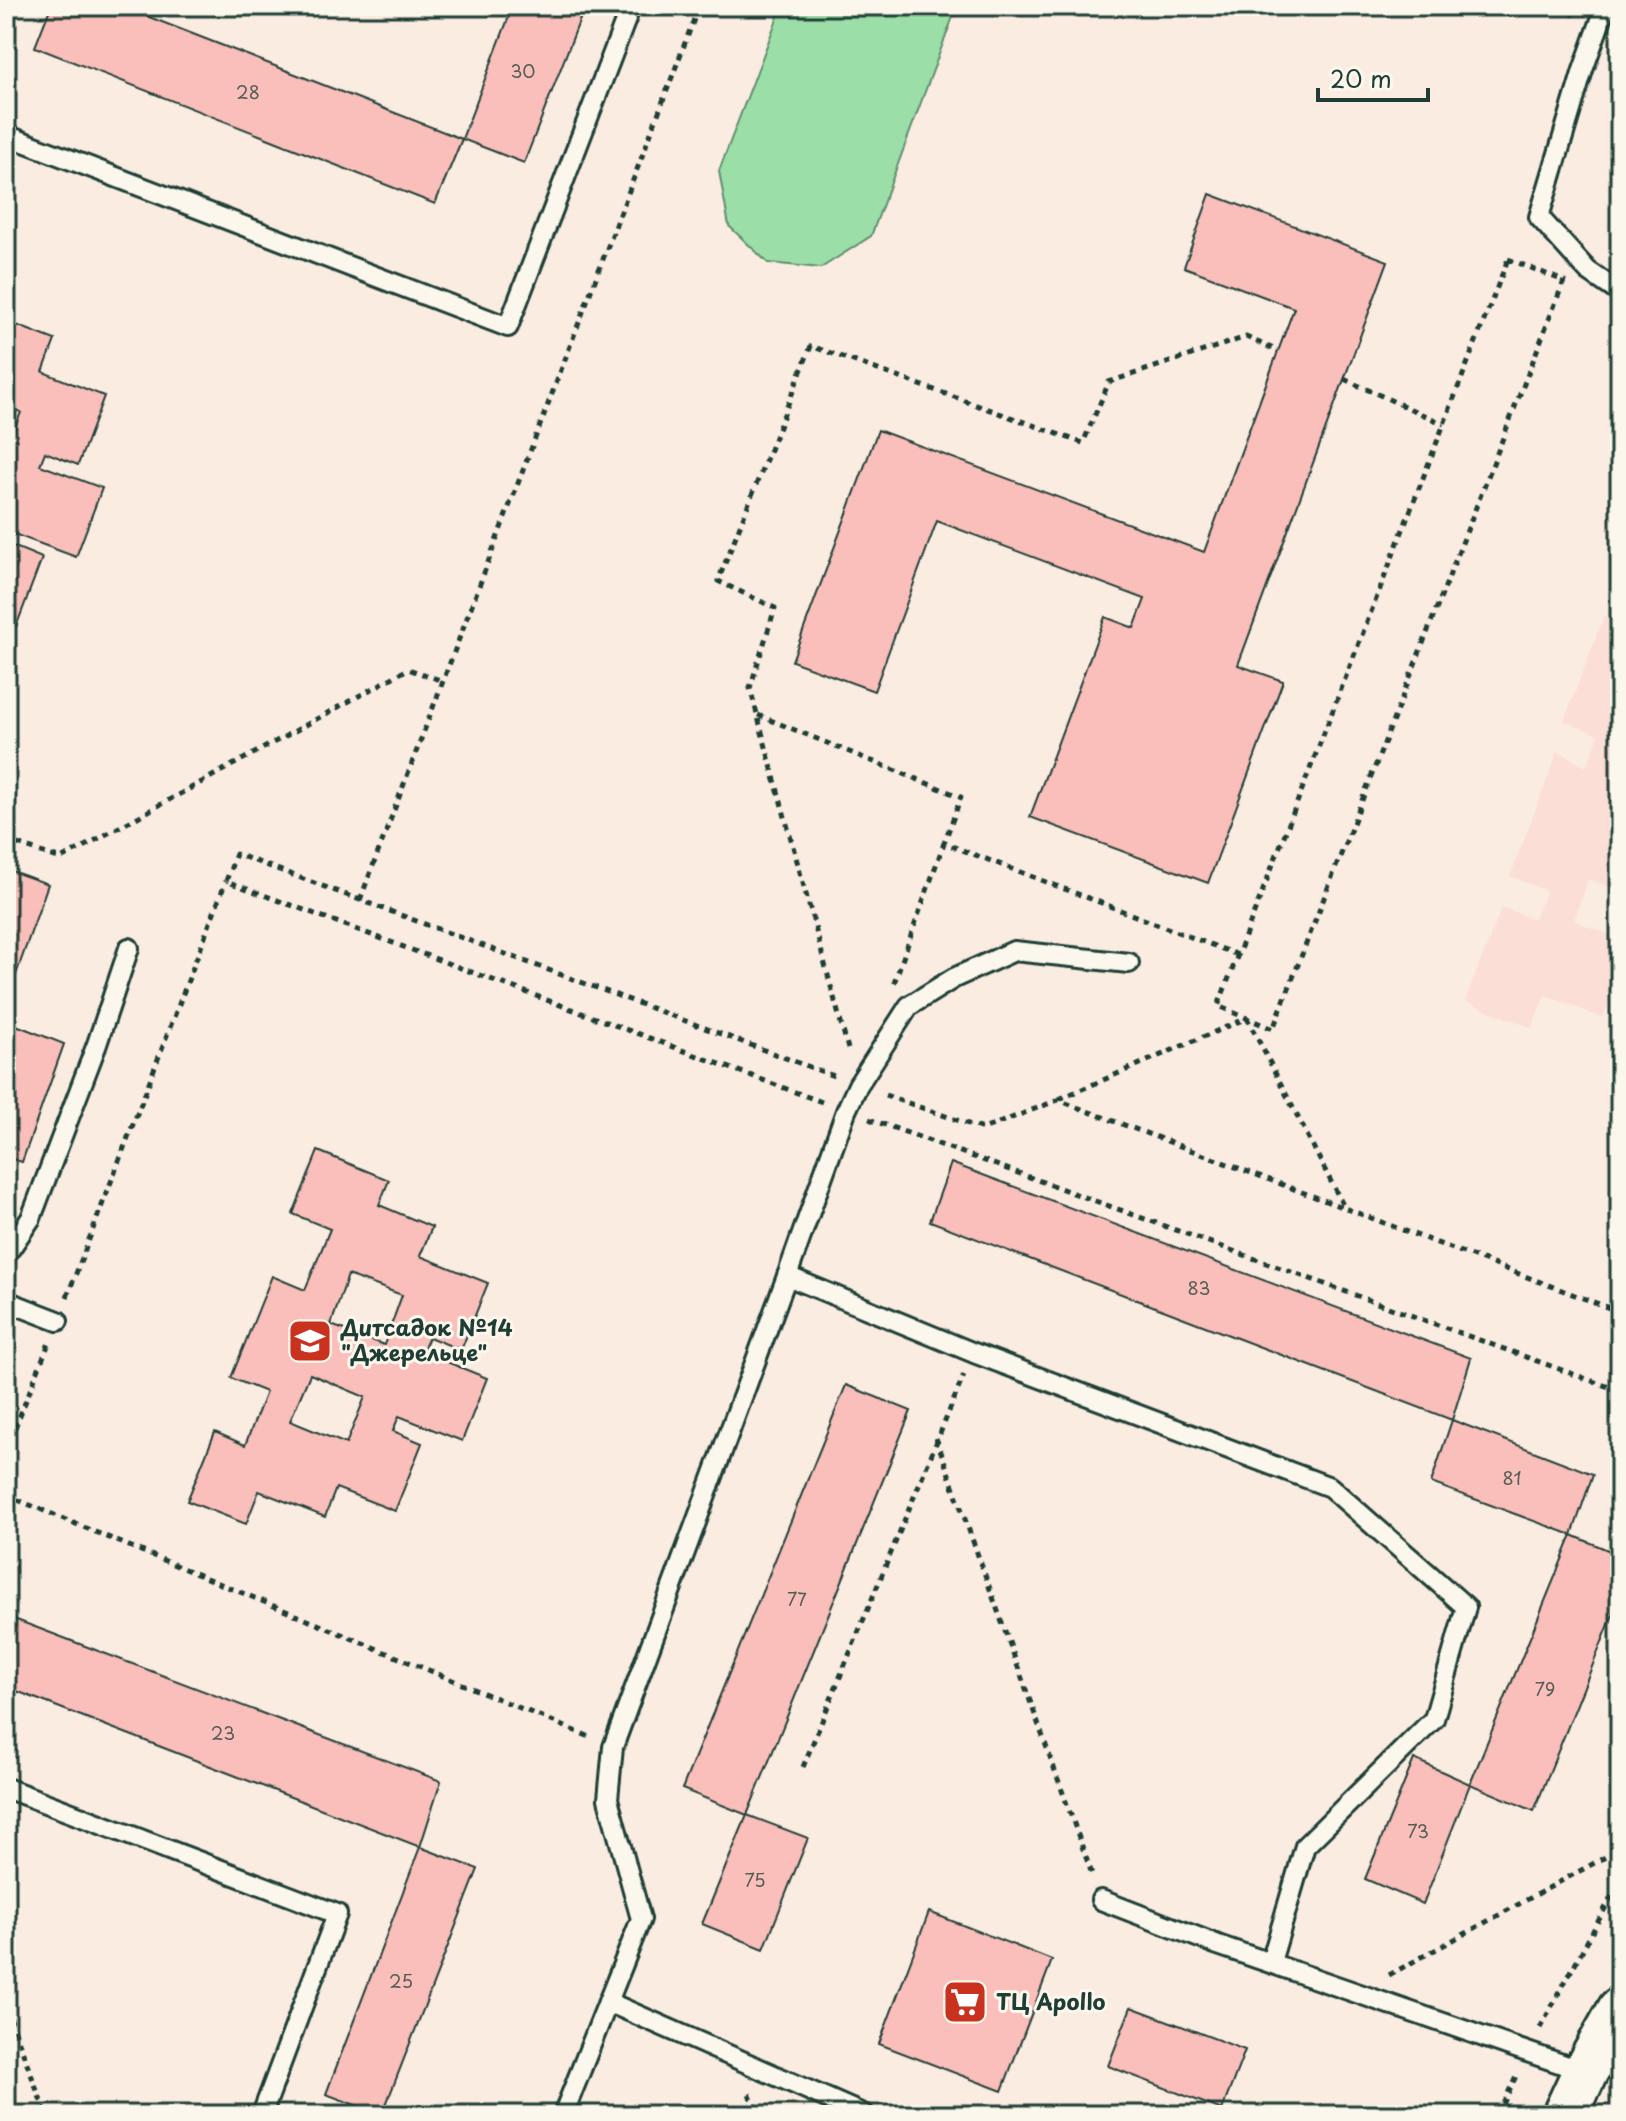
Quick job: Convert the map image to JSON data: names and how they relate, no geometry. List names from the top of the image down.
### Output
{
  "places": {
    "school or university": ["Дитсадок №14 \"Джерельце\""],
    "supermarket": ["ТЦ Apollo"]
  },
  "house_numbers": [
    "30",
    "28",
    "83",
    "81",
    "77",
    "79",
    "23",
    "73",
    "75",
    "25"
  ],
  "scale_bar": "20 m"
}
